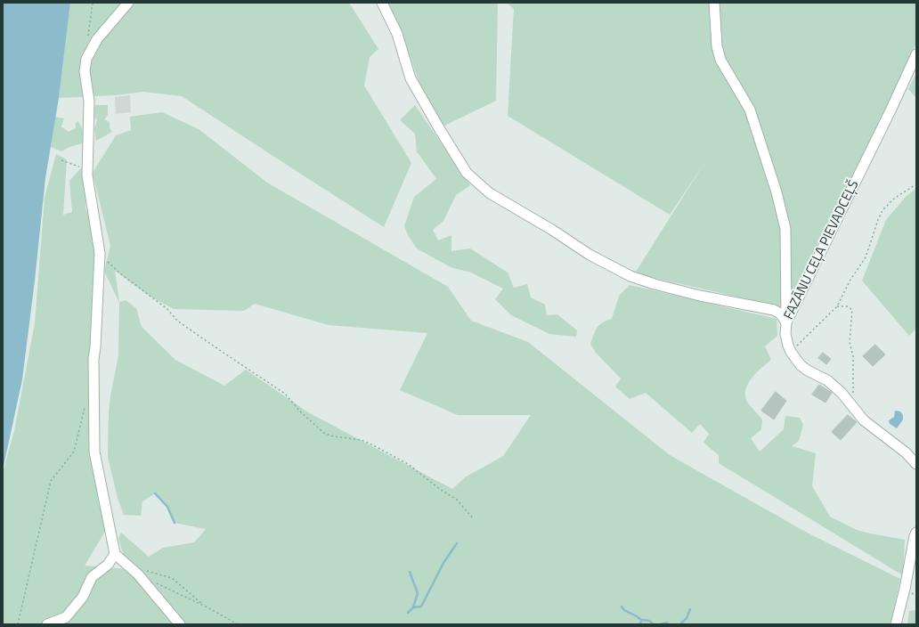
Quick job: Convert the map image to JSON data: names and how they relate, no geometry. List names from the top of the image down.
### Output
{
  "streets": {
    "street": ["FAZĀNU CEĻA PIEVADCEĻŠ"]
  }
}
